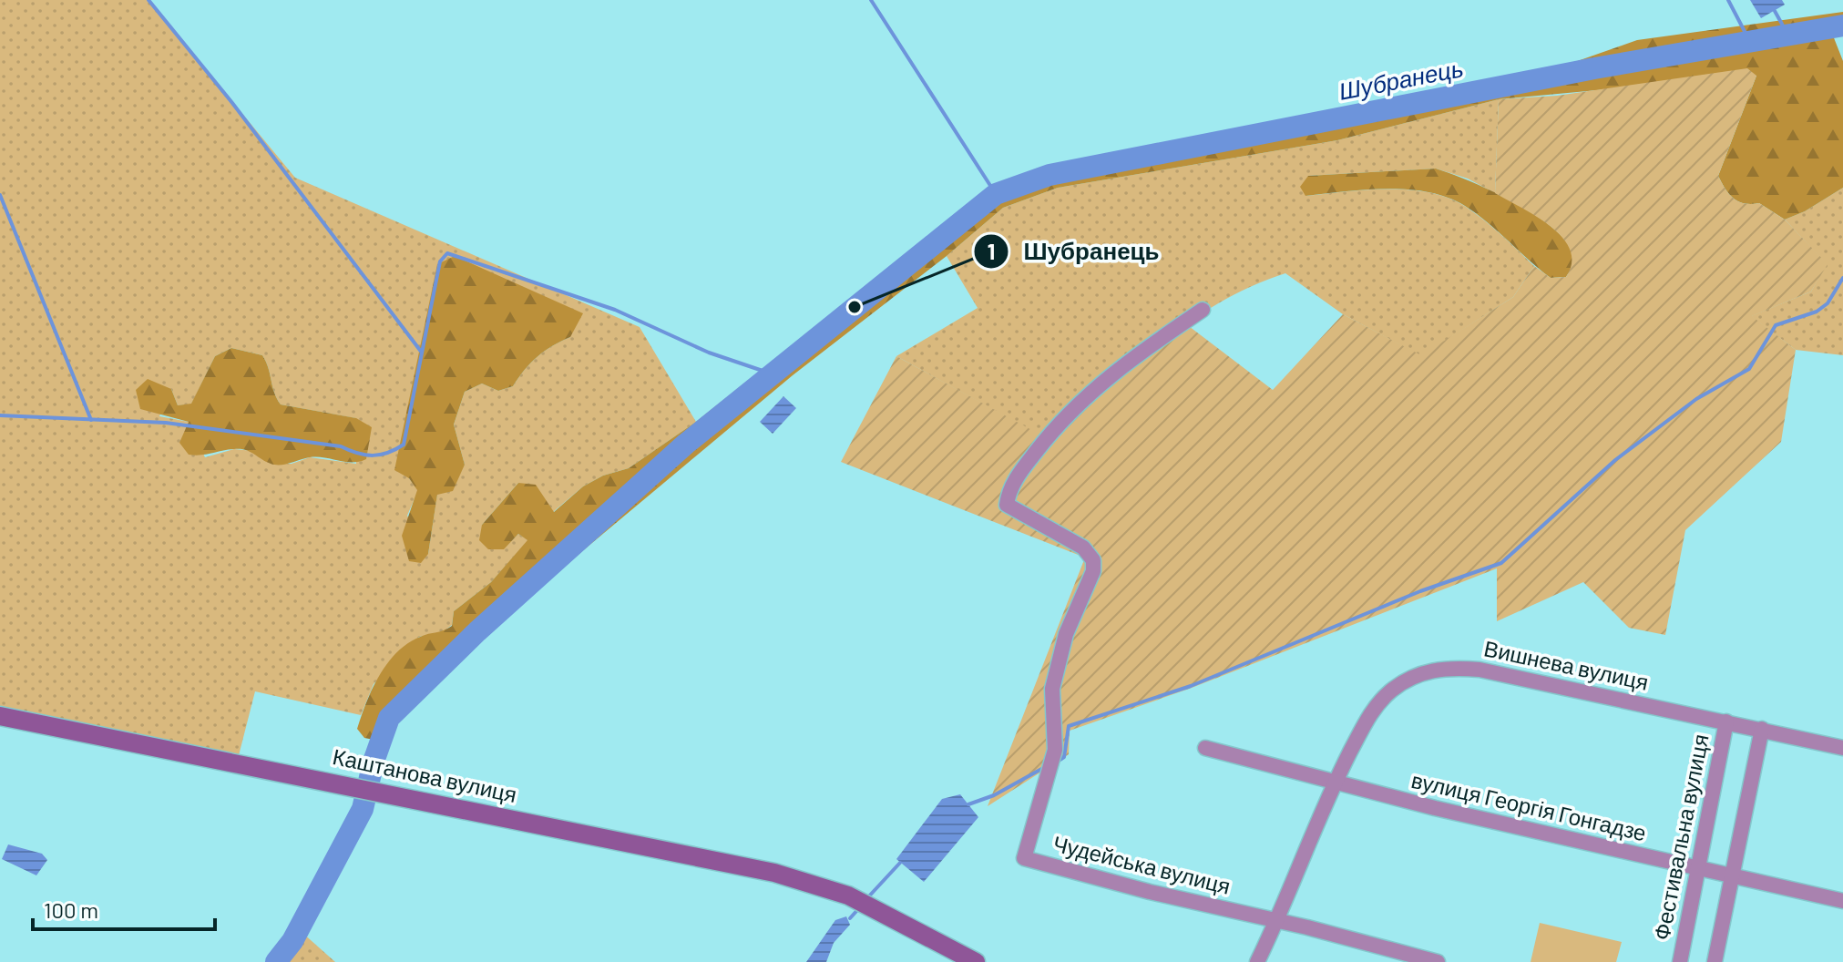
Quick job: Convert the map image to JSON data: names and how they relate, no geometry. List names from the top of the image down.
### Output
{
  "streets": {
    "main road": ["Каштанова вулиця"],
    "street": [
      "Вишнева вулиця",
      "вулиця Георгія Гонгадзе",
      "Фестивальна вулиця",
      "Чудейська вулиця"
    ]
  },
  "crossings": [
    ["Вишнева вулиця", "вулиця Георгія Гонгадзе"],
    ["Вишнева вулиця", "Фестивальна вулиця"],
    ["Вишнева вулиця", "Чудейська вулиця"],
    ["вулиця Георгія Гонгадзе", "Фестивальна вулиця"]
  ],
  "water": ["Шубранець"],
  "places": ["Шубранець"],
  "scale_bar": "100 m"
}
